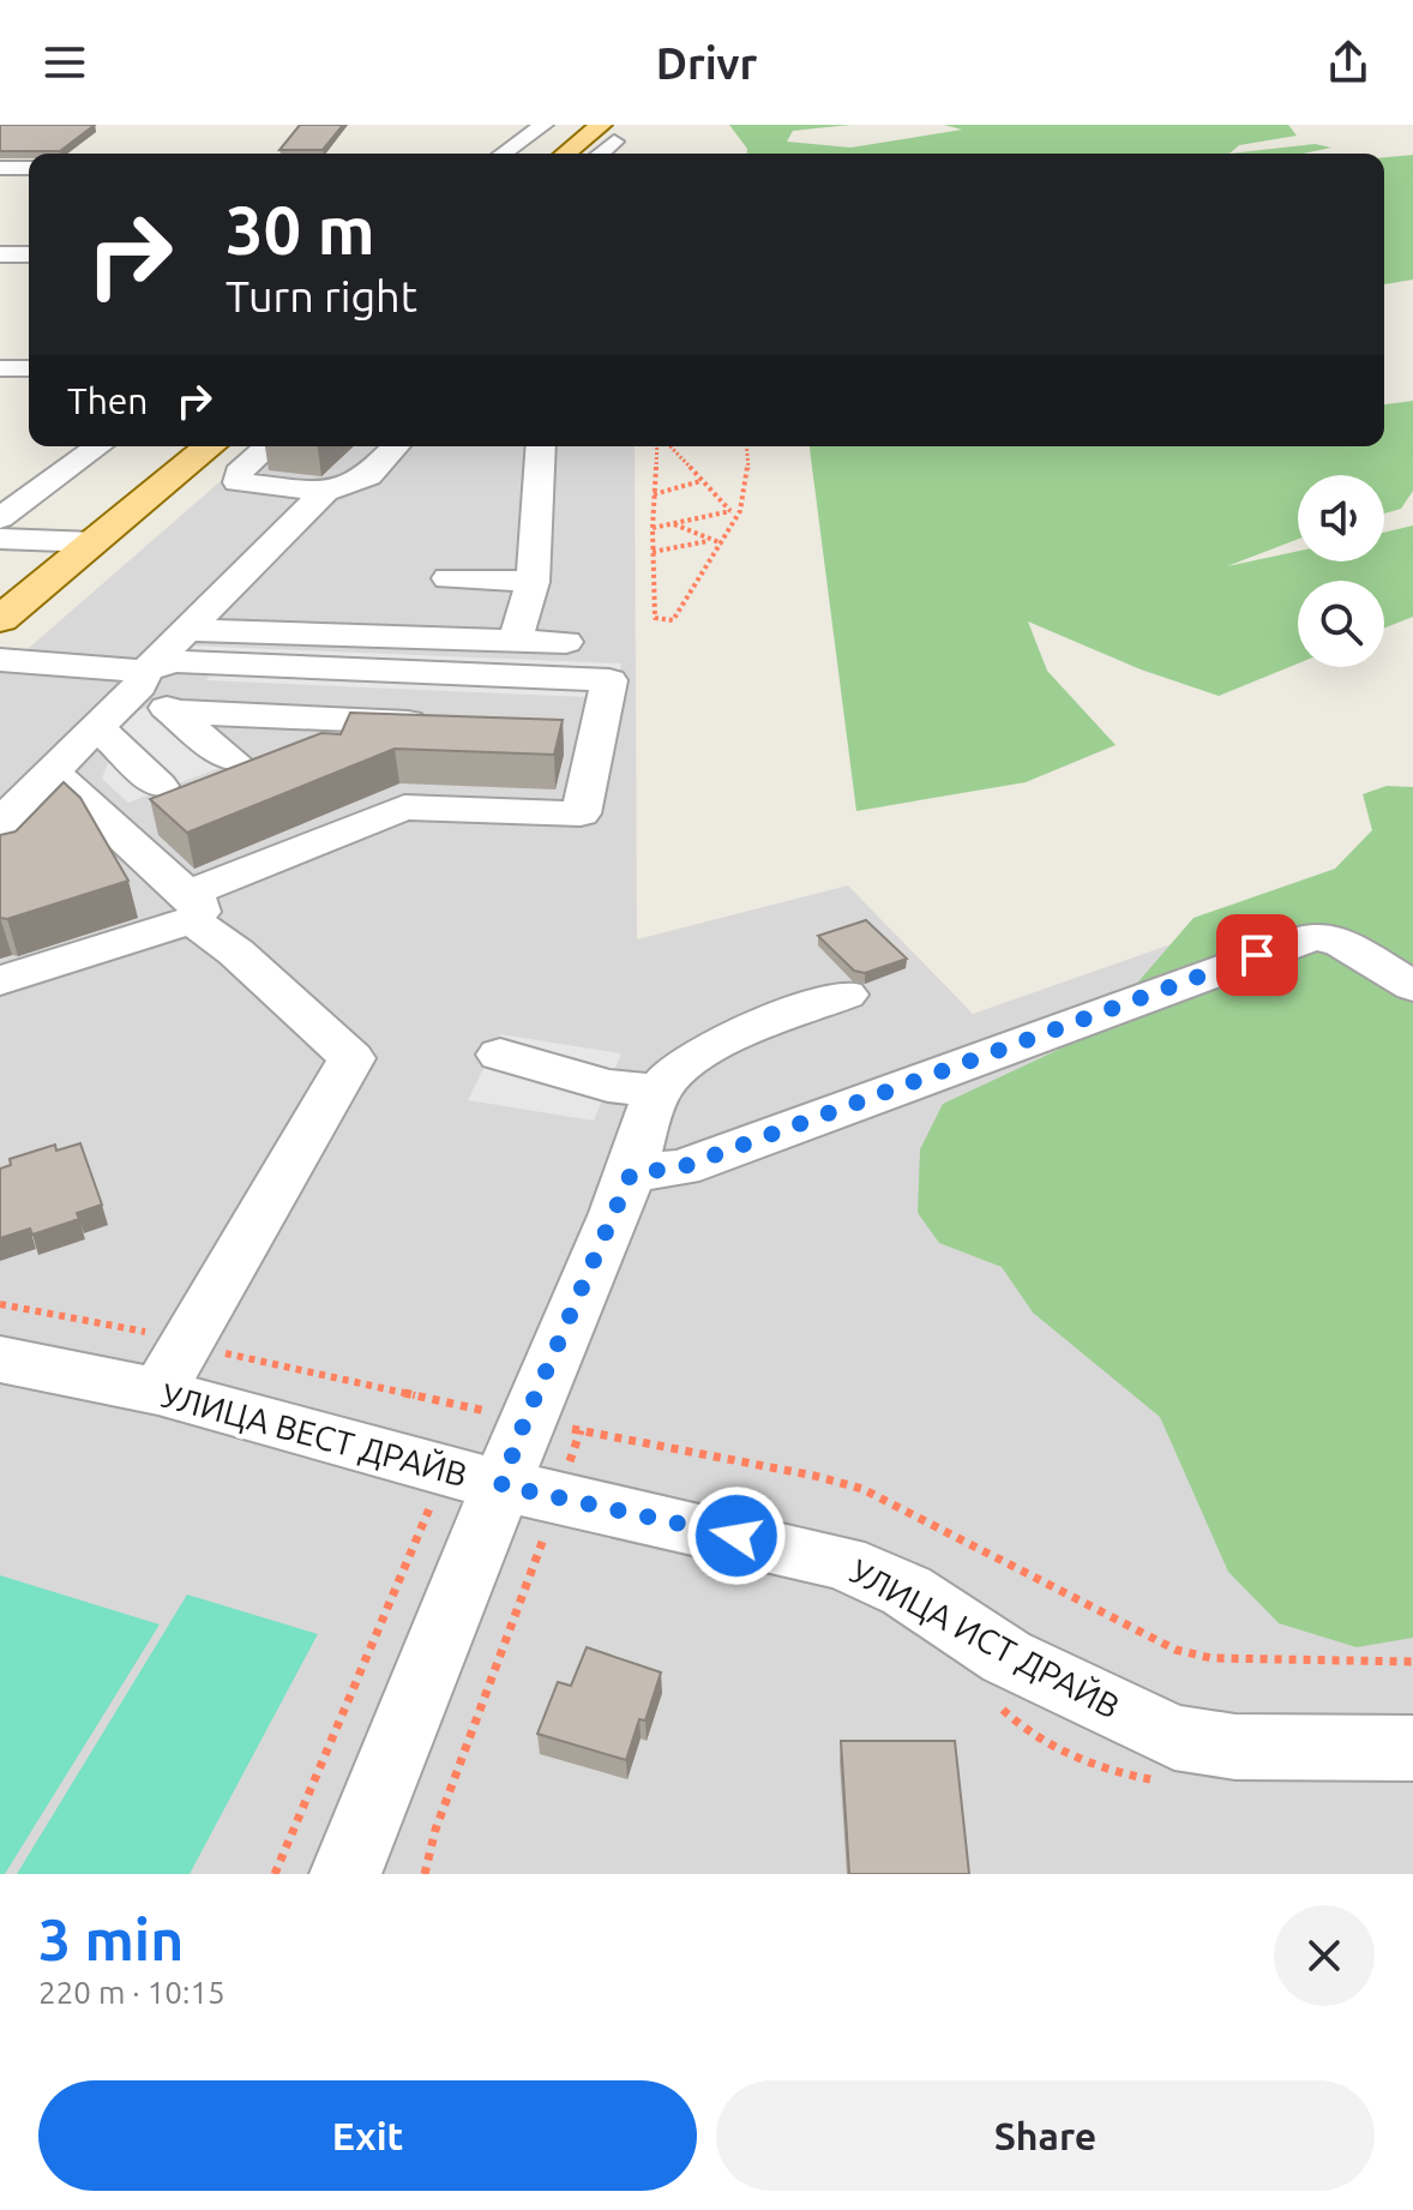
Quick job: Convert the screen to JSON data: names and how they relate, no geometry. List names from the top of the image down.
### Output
{
  "streets": {
    "street": ["УЛИЦА ВЕСТ ДРАЙВ", "УЛИЦА ИСТ ДРАЙВ"]
  },
  "crossings": [
    ["УЛИЦА ВЕСТ ДРАЙВ", "УЛИЦА ИСТ ДРАЙВ"]
  ],
  "page": {
    "header": "Drivr",
    "turn": ["30 m", "Turn right"],
    "then": "Then",
    "heading": ["3 min", "220 m · 10:15"],
    "buttons": ["Exit", "Share"]
  }
}
